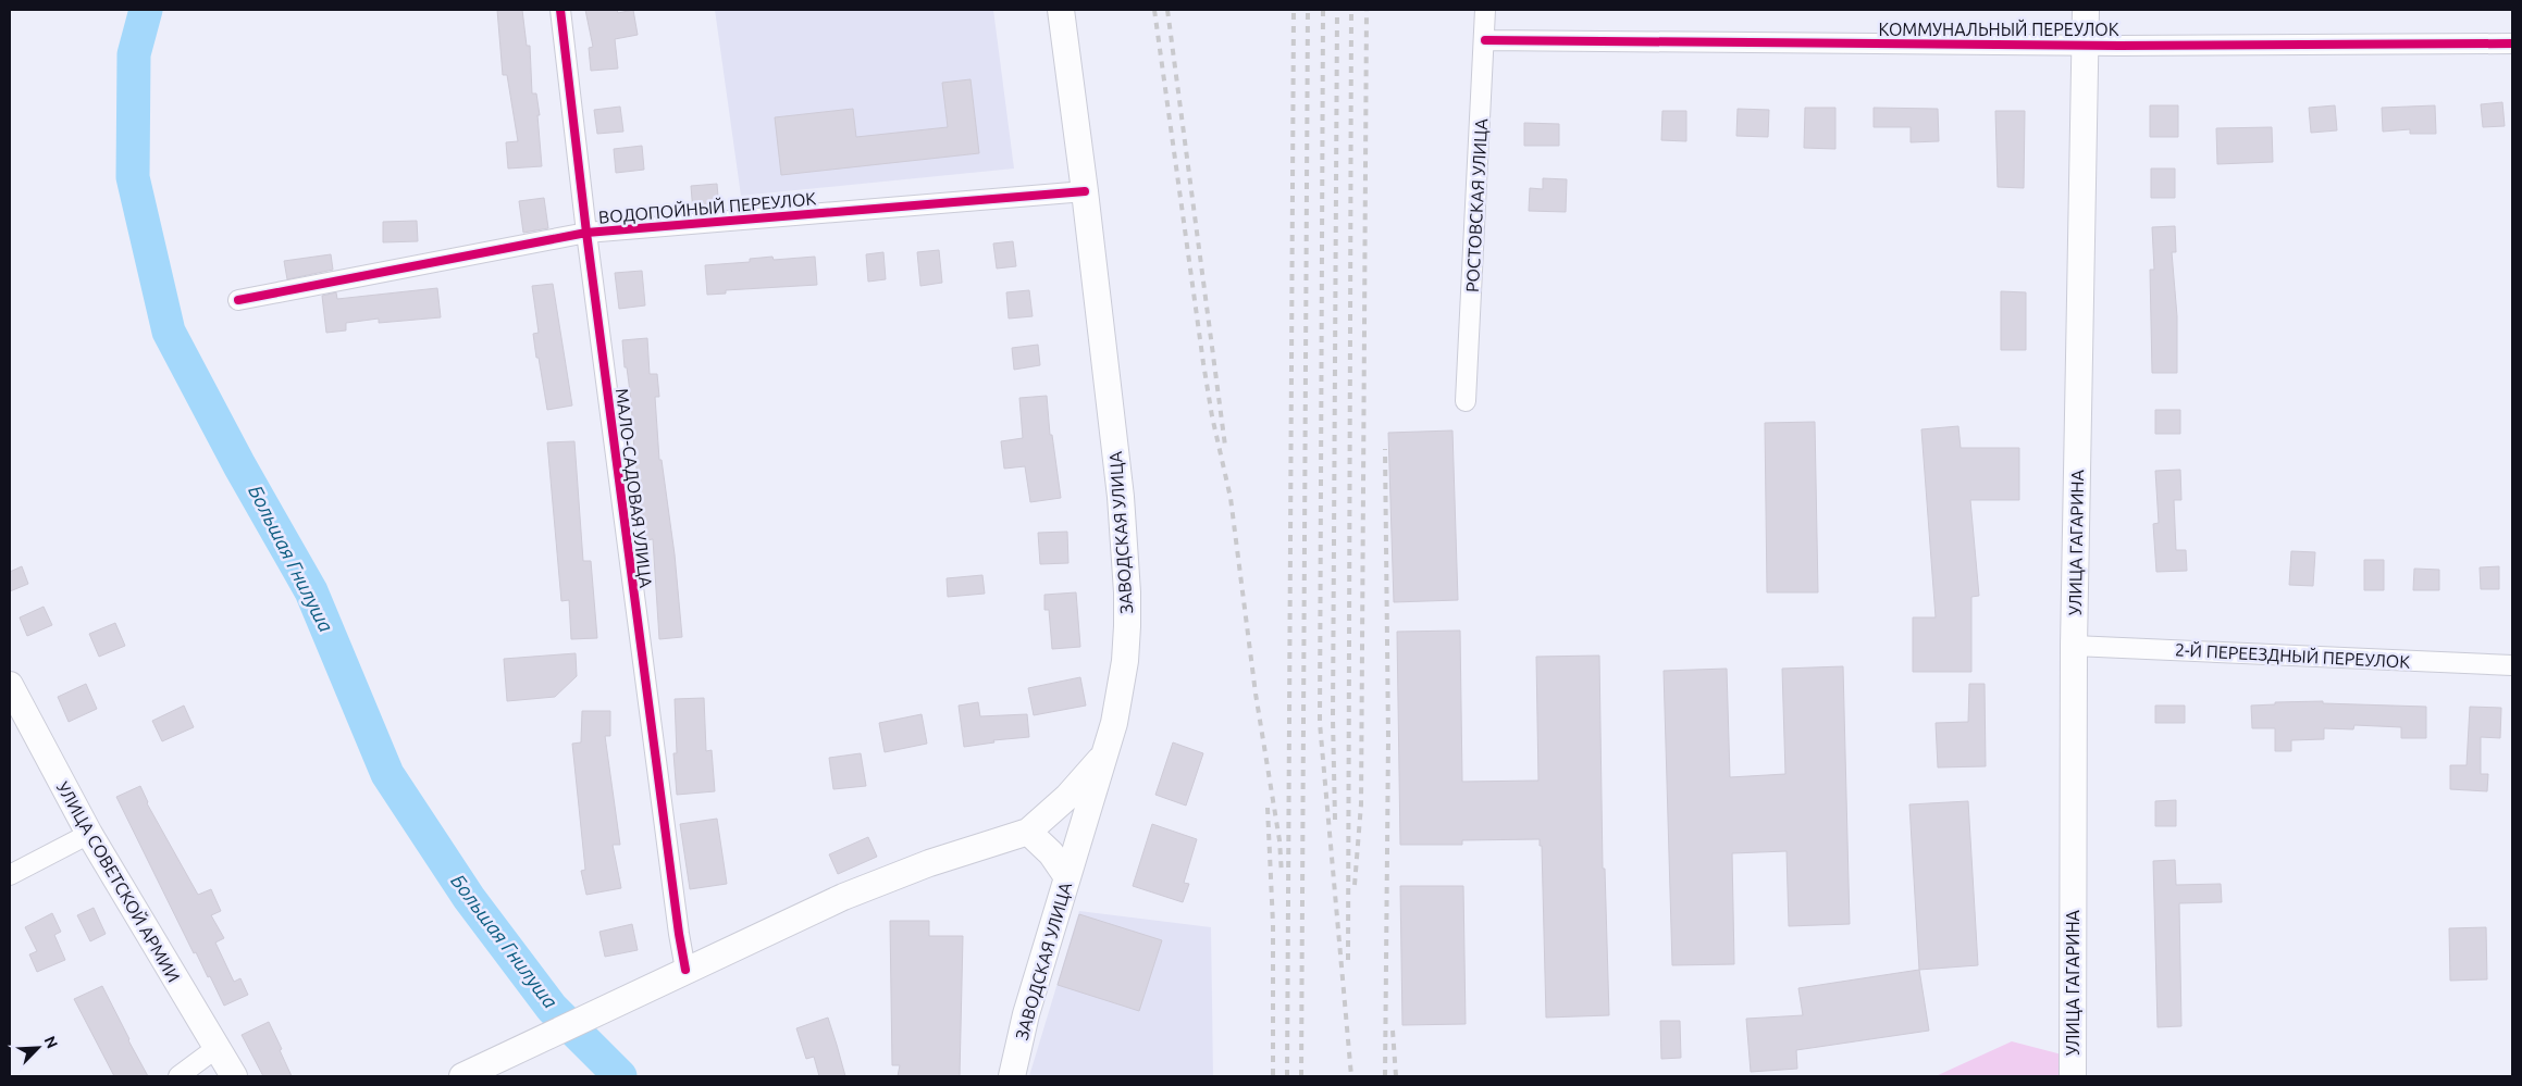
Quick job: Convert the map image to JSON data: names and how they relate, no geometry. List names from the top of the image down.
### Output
{
  "streets": {
    "main road": ["ЗАВОДСКАЯ УЛИЦА", "УЛИЦА ГАГАРИНА", "УЛИЦА СОВЕТСКОЙ АРМИИ"],
    "street": [
      "КОММУНАЛЬНЫЙ ПЕРЕУЛОК",
      "РОСТОВСКАЯ УЛИЦА",
      "ВОДОПОЙНЫЙ ПЕРЕУЛОК",
      "МАЛО-САДОВАЯ УЛИЦА",
      "2-Й ПЕРЕЕЗДНЫЙ ПЕРЕУЛОК"
    ]
  },
  "crossings": [
    ["КОММУНАЛЬНЫЙ ПЕРЕУЛОК", "РОСТОВСКАЯ УЛИЦА"],
    ["КОММУНАЛЬНЫЙ ПЕРЕУЛОК", "УЛИЦА ГАГАРИНА"],
    ["ВОДОПОЙНЫЙ ПЕРЕУЛОК", "МАЛО-САДОВАЯ УЛИЦА"],
    ["ВОДОПОЙНЫЙ ПЕРЕУЛОК", "ЗАВОДСКАЯ УЛИЦА"],
    ["УЛИЦА ГАГАРИНА", "2-Й ПЕРЕЕЗДНЫЙ ПЕРЕУЛОК"]
  ],
  "water": ["Большая Гнилуша"],
  "north": "top right"
}
